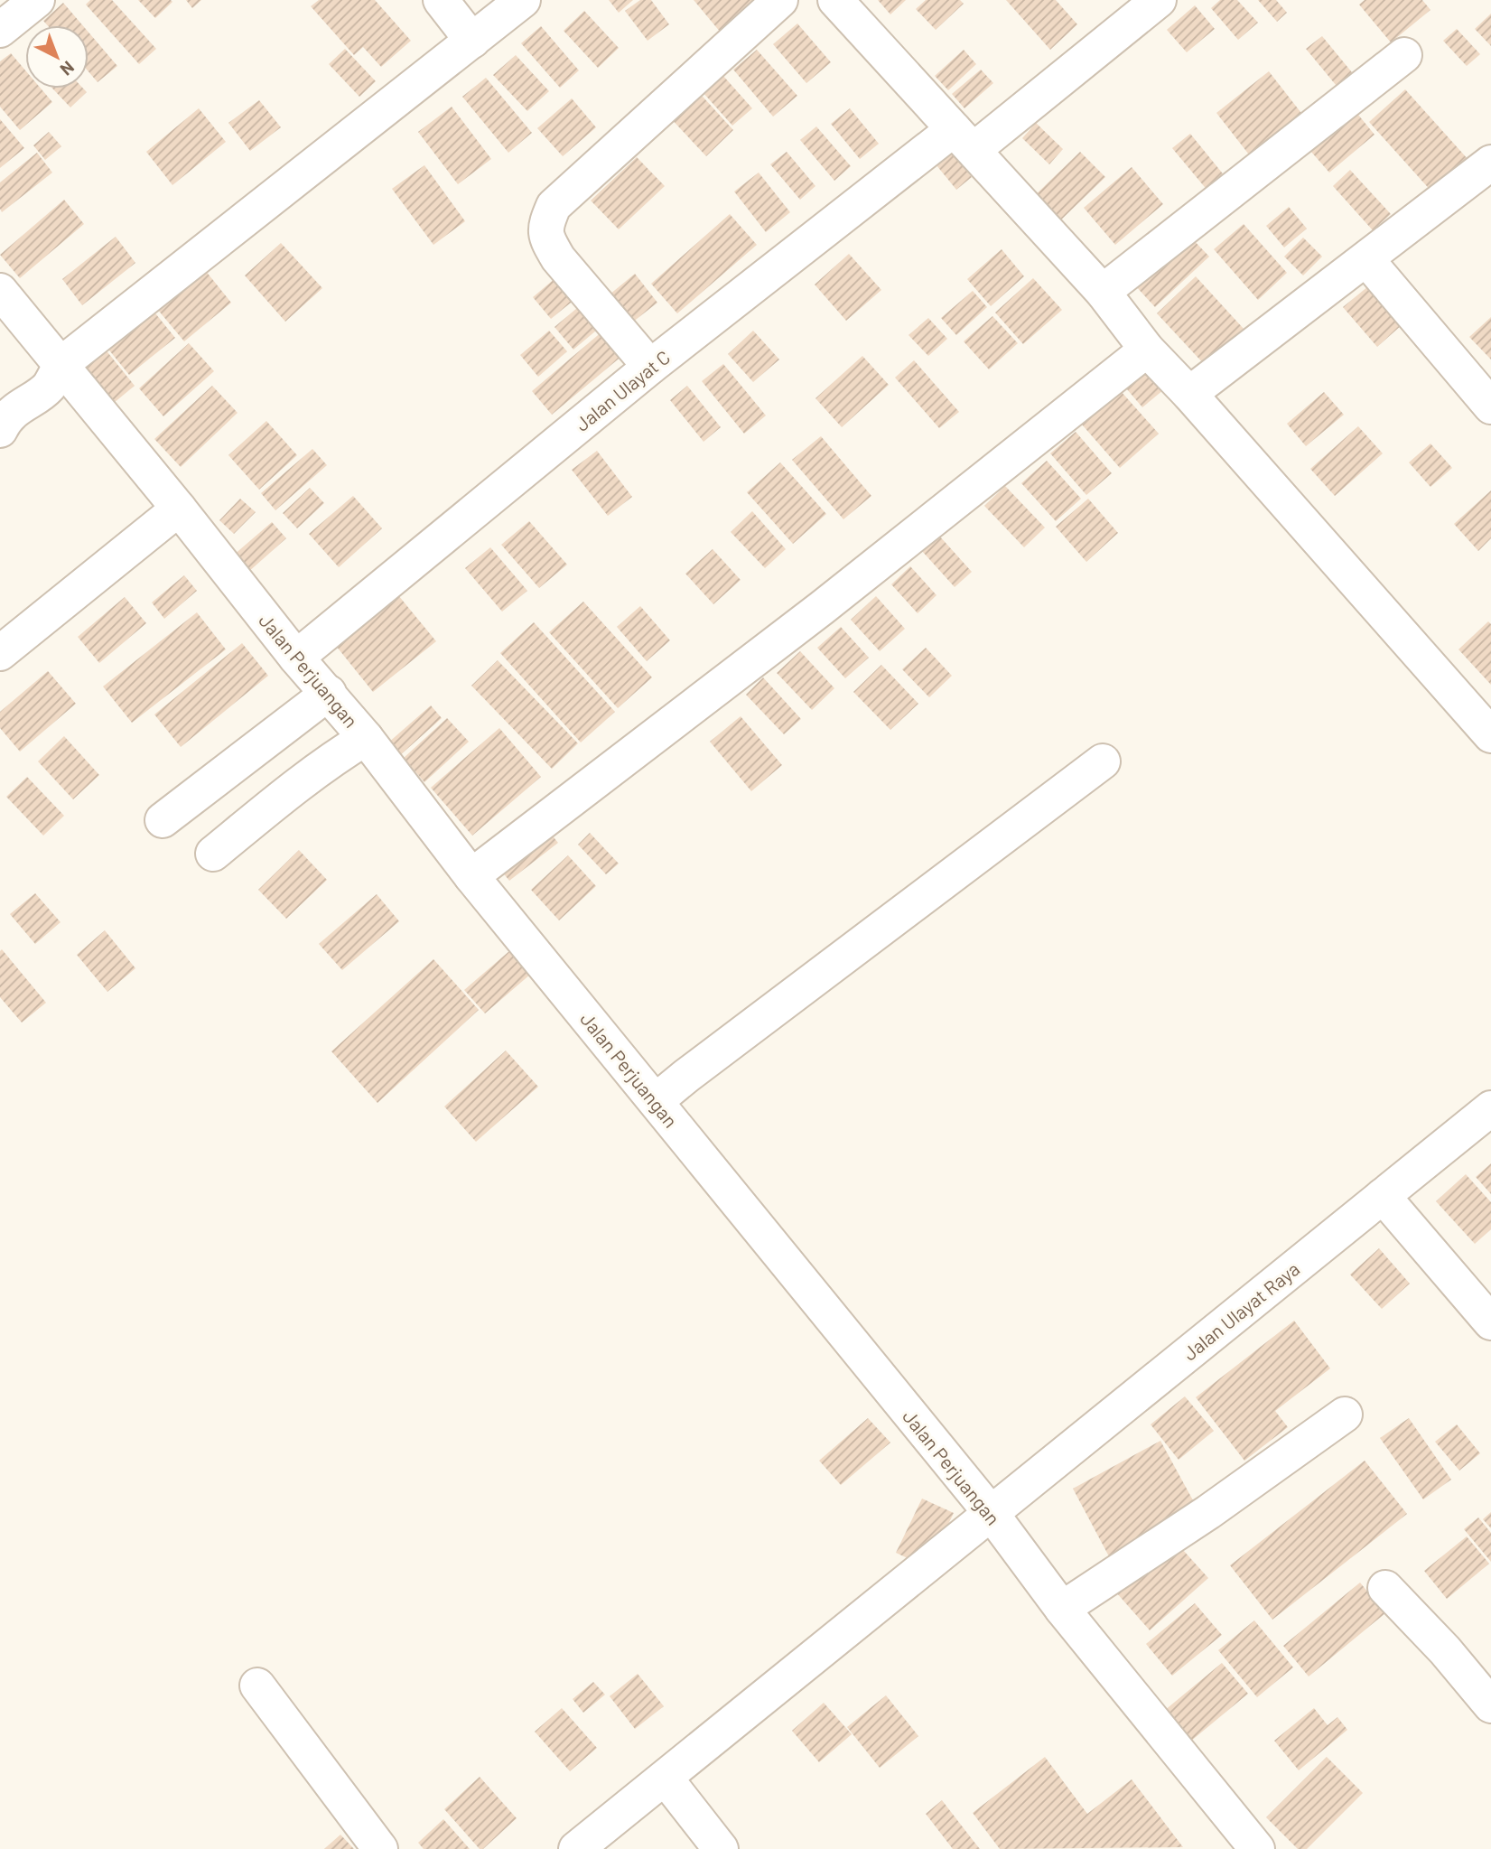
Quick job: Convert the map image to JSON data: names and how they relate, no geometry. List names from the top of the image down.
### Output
{
  "streets": {
    "street": ["Jalan Ulayat C", "Jalan Perjuangan", "Jalan Ulayat Raya"]
  },
  "crossings": [
    ["Jalan Ulayat C", "Jalan Perjuangan"],
    ["Jalan Perjuangan", "Jalan Ulayat Raya"]
  ],
  "north": "bottom right"
}
